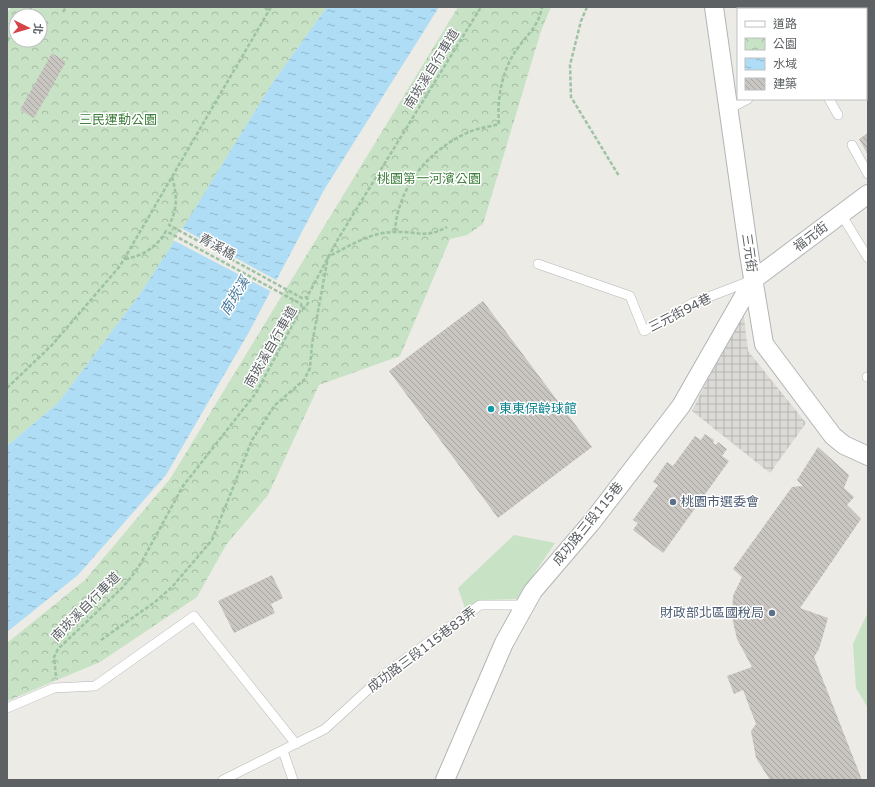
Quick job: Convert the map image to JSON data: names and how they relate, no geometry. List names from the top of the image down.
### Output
{
  "streets": {
    "street": ["福元街", "三元街", "成功路三段115巷"],
    "lane": ["三元街94巷", "成功路三段115巷83弄"],
    "path": ["南崁溪自行車道", "青溪橋"]
  },
  "crossings": [
    ["南崁溪自行車道", "青溪橋"],
    ["福元街", "三元街"],
    ["福元街", "三元街94巷"],
    ["福元街", "成功路三段115巷"],
    ["三元街", "三元街94巷"],
    ["三元街", "成功路三段115巷"],
    ["三元街94巷", "成功路三段115巷"],
    ["成功路三段115巷", "成功路三段115巷83弄"]
  ],
  "water": ["南崁溪"],
  "parks": ["三民運動公園", "桃園第一河濱公園"],
  "places": ["東東保齡球館", "桃園市選委會", "財政部北區國稅局"],
  "legend": [
    "道路",
    "公園",
    "水域",
    "建築"
  ],
  "north": "right"
}
